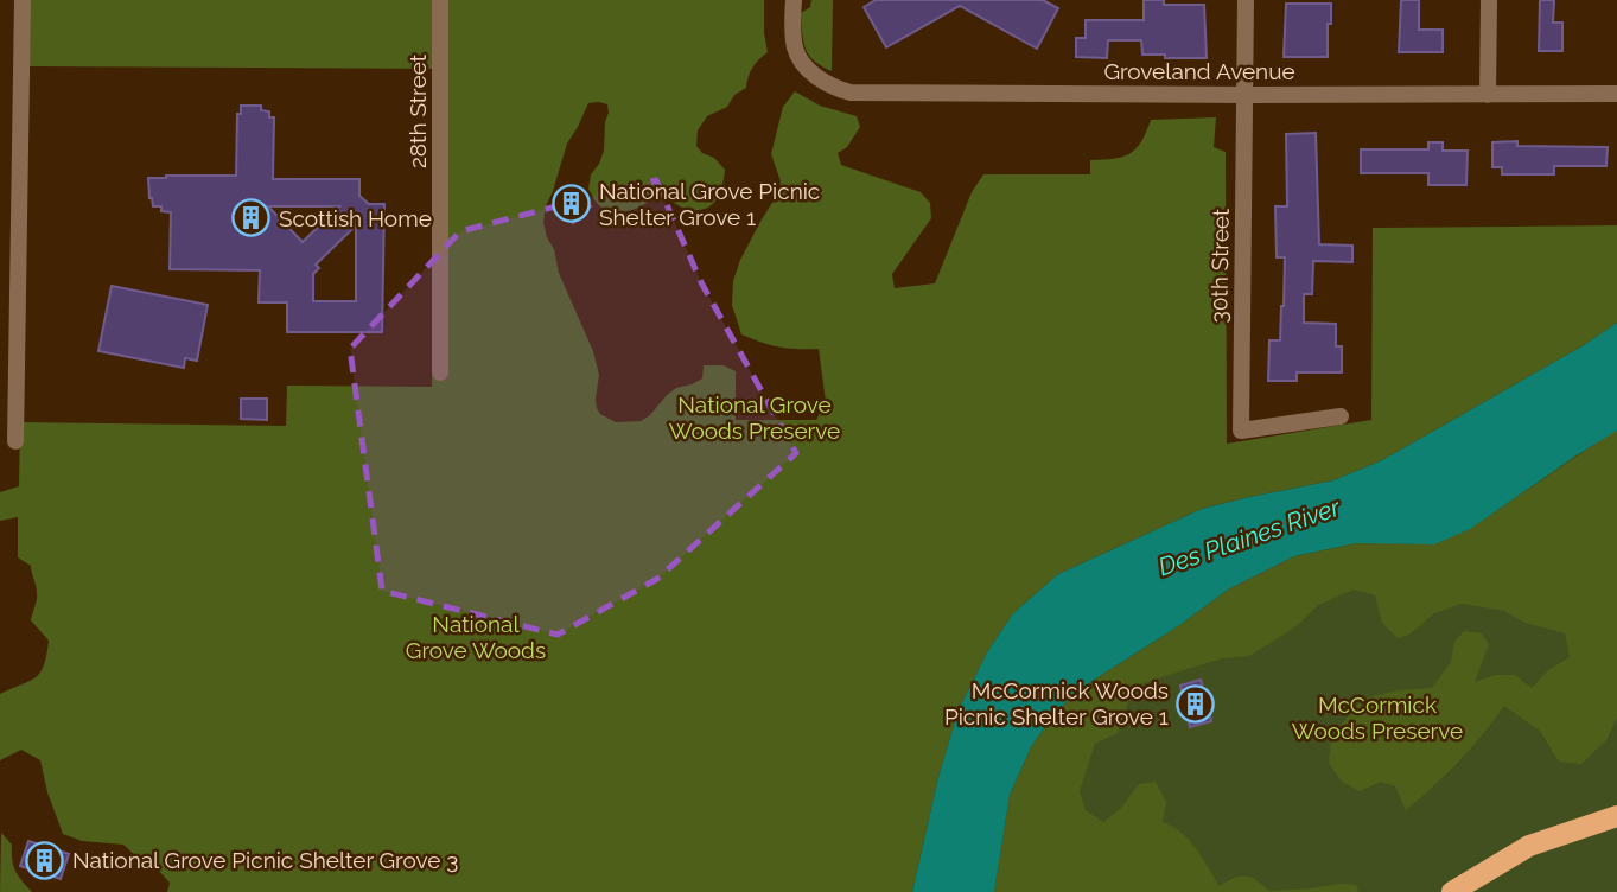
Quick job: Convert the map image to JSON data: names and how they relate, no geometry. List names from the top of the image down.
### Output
{
  "streets": {
    "street": ["Groveland Avenue", "28th Street", "30th Street"]
  },
  "crossings": [
    ["Groveland Avenue", "30th Street"]
  ],
  "water": ["Des Plaines River"],
  "parks": ["National Grove Woods Preserve", "National Grove Woods", "McCormick Woods Preserve"],
  "places": {
    "building": [
      "National Grove Picnic Shelter Grove 1",
      "Scottish Home",
      "McCormick Woods Picnic Shelter Grove 1",
      "National Grove Picnic Shelter Grove 3"
    ]
  }
}
